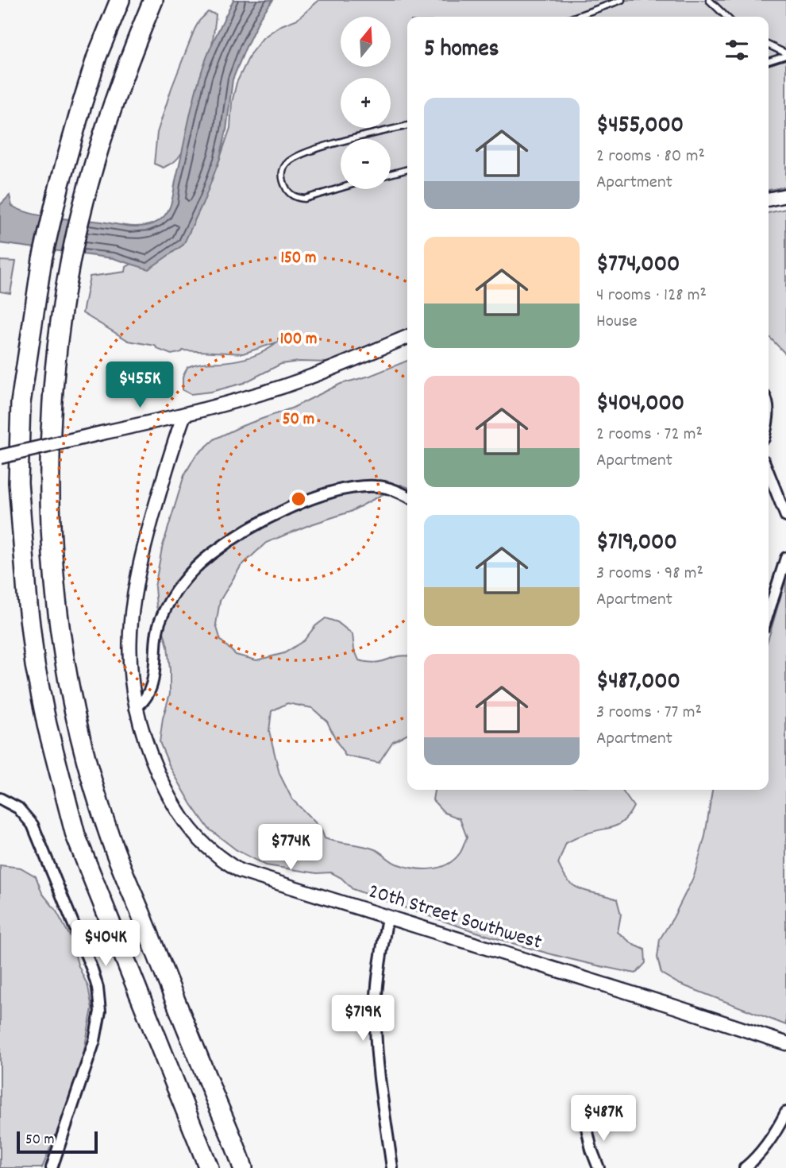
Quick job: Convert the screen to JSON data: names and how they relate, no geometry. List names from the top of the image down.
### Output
{
  "streets": {
    "street": ["20th Street Southwest"]
  },
  "scale_bar": "50 m",
  "north": "top",
  "page": {
    "map_buttons": ["+", "−"],
    "heading": "5 homes",
    "list": [
      {
        "name": "$455,000",
        "note": "2 rooms · 80 m² · Apartment"
      },
      {
        "name": "$774,000",
        "note": "4 rooms · 128 m² · House"
      },
      {
        "name": "$404,000",
        "note": "2 rooms · 72 m² · Apartment"
      },
      {
        "name": "$719,000",
        "note": "3 rooms · 98 m² · Apartment"
      },
      {
        "name": "$487,000",
        "note": "3 rooms · 77 m² · Apartment"
      }
    ],
    "price": [
      "$455K",
      "$774K",
      "$404K",
      "$719K",
      "$487K"
    ],
    "scale": "50 m"
  },
  "rings": ["150 m", "100 m", "50 m"]
}
